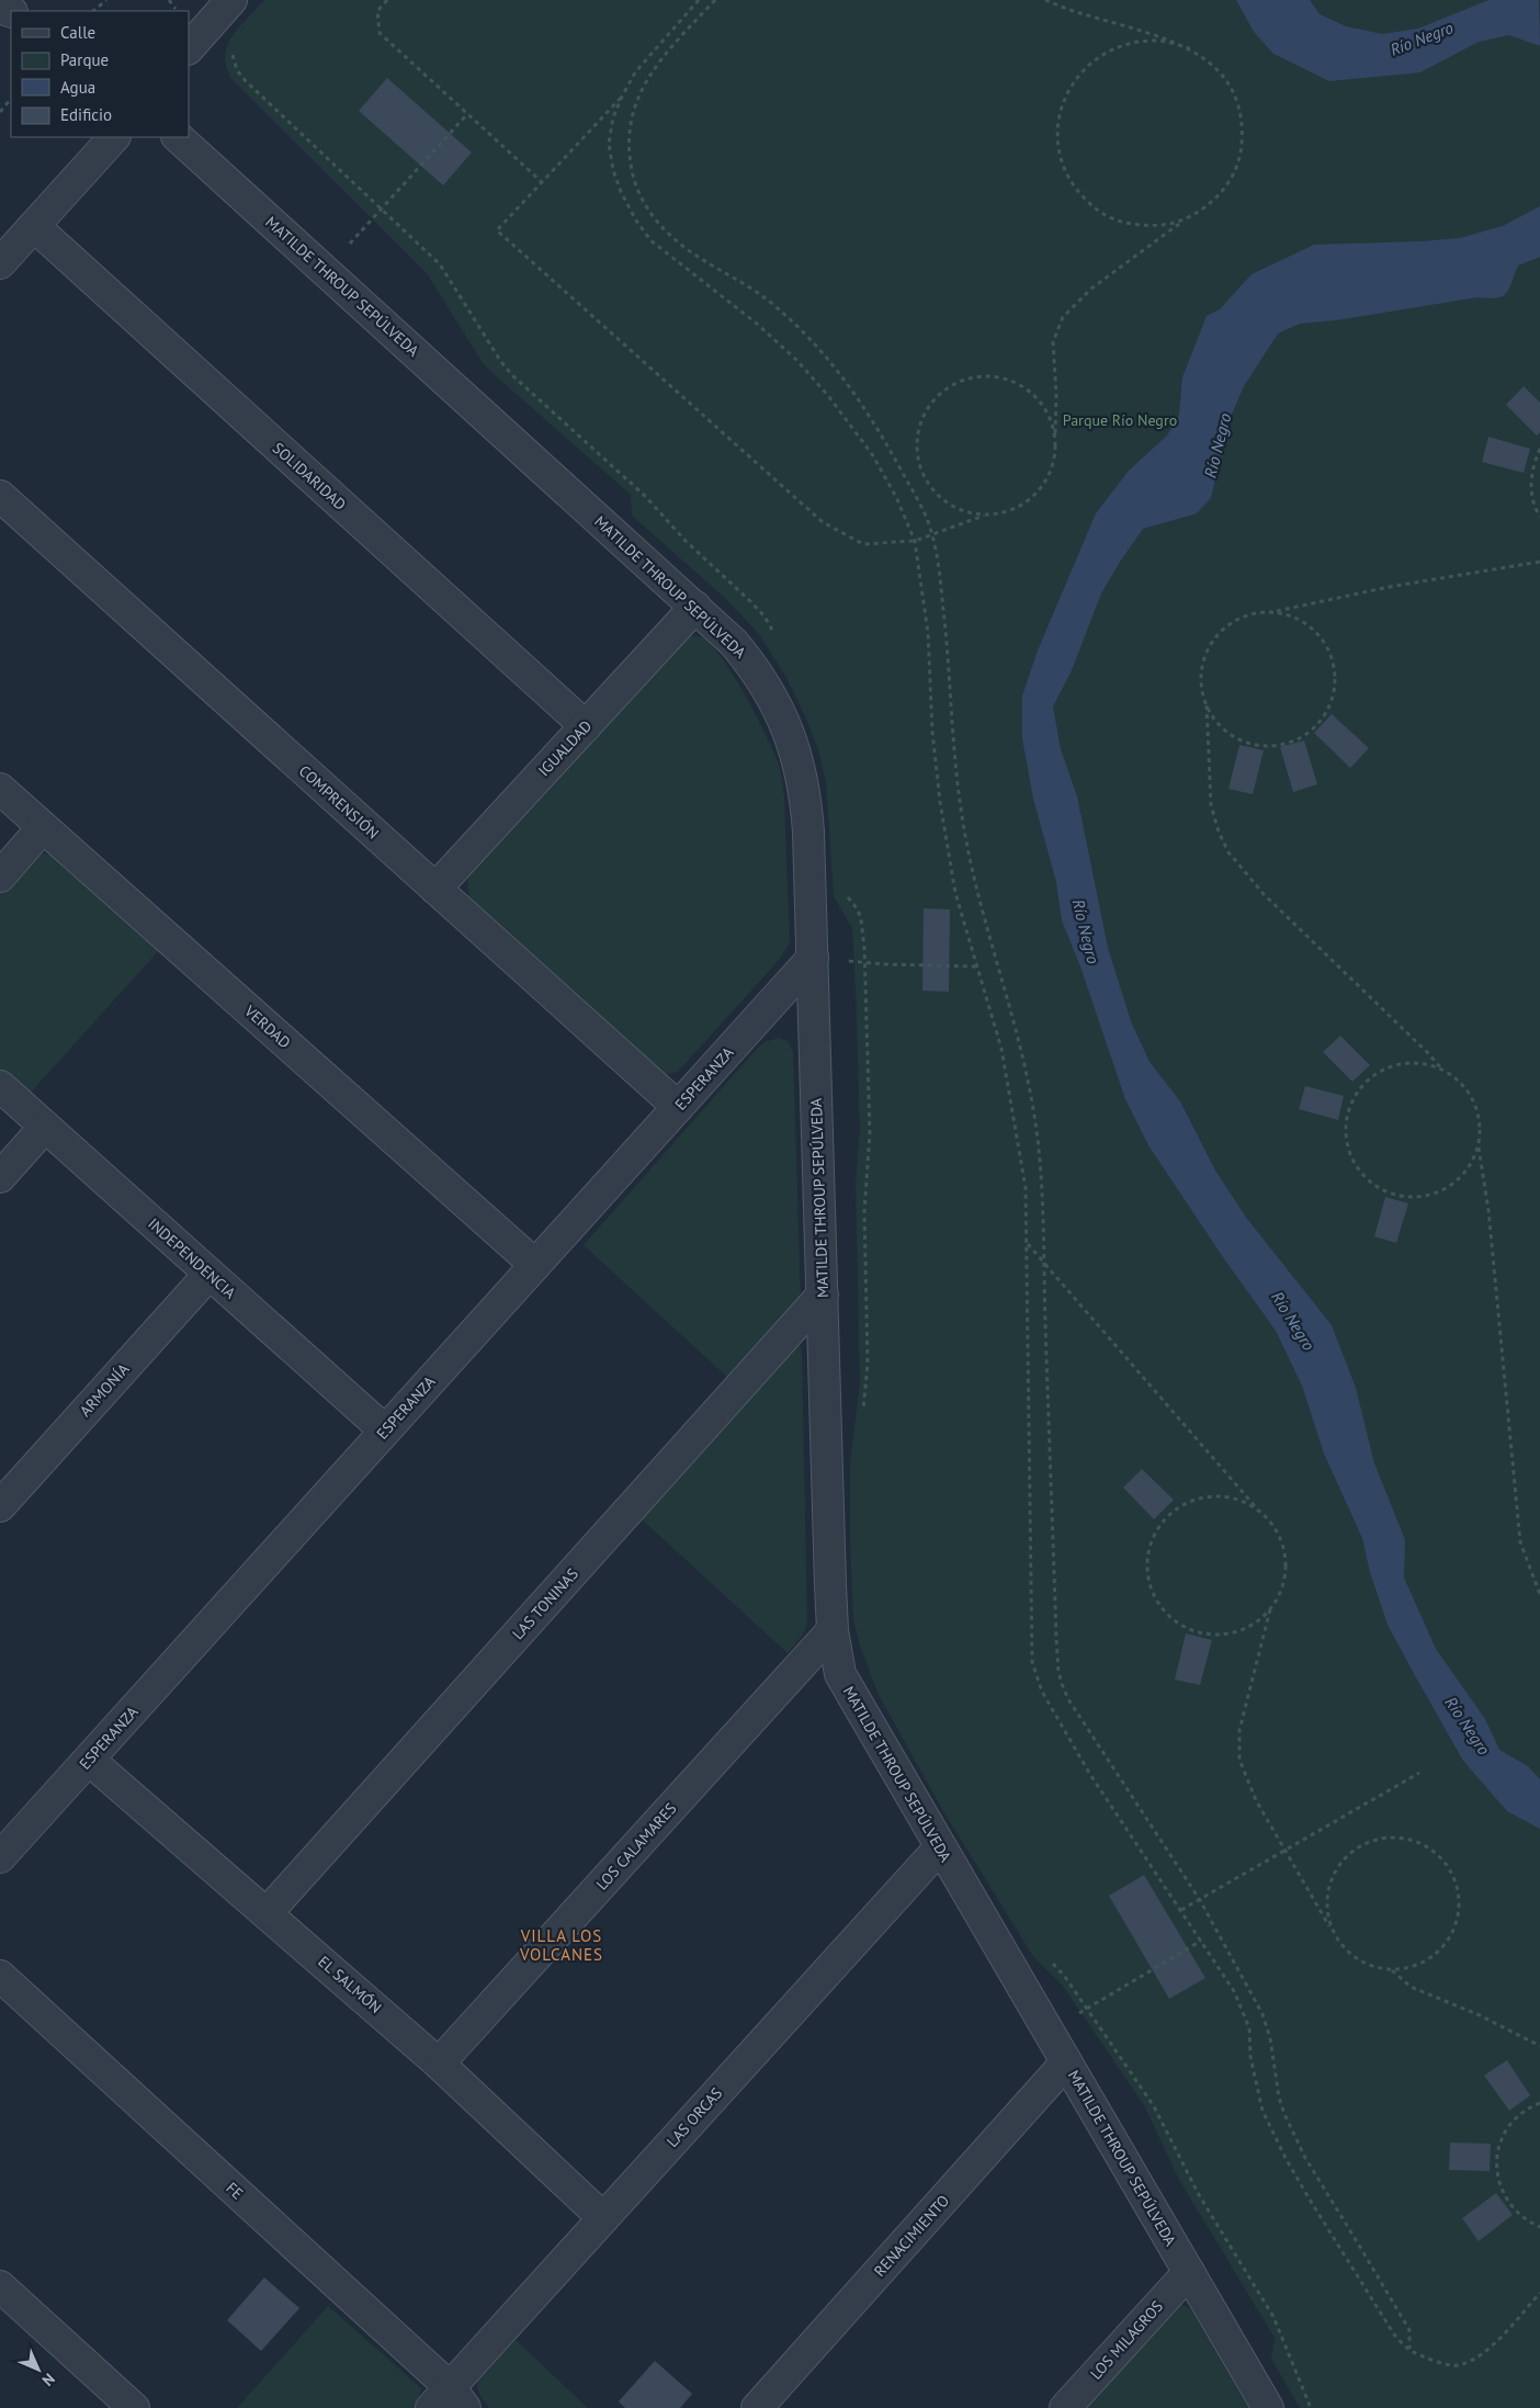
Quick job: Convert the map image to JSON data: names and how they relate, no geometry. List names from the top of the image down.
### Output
{
  "streets": {
    "street": [
      "MATILDE THROUP SEPÚLVEDA",
      "SOLIDARIDAD",
      "IGUALDAD",
      "COMPRENSIÓN",
      "VERDAD",
      "ESPERANZA",
      "INDEPENDENCIA",
      "ARMONÍA",
      "LAS TONINAS",
      "LOS CALAMARES",
      "EL SALMÓN",
      "LAS ORCAS",
      "FE",
      "RENACIMIENTO",
      "LOS MILAGROS"
    ]
  },
  "crossings": [
    ["MATILDE THROUP SEPÚLVEDA", "IGUALDAD"],
    ["MATILDE THROUP SEPÚLVEDA", "ESPERANZA"],
    ["MATILDE THROUP SEPÚLVEDA", "LAS TONINAS"],
    ["MATILDE THROUP SEPÚLVEDA", "LOS CALAMARES"],
    ["MATILDE THROUP SEPÚLVEDA", "LAS ORCAS"],
    ["MATILDE THROUP SEPÚLVEDA", "RENACIMIENTO"],
    ["MATILDE THROUP SEPÚLVEDA", "LOS MILAGROS"],
    ["SOLIDARIDAD", "IGUALDAD"],
    ["IGUALDAD", "COMPRENSIÓN"],
    ["COMPRENSIÓN", "ESPERANZA"],
    ["VERDAD", "ESPERANZA"],
    ["ESPERANZA", "INDEPENDENCIA"],
    ["ESPERANZA", "EL SALMÓN"],
    ["INDEPENDENCIA", "ARMONÍA"],
    ["LAS TONINAS", "EL SALMÓN"],
    ["LOS CALAMARES", "EL SALMÓN"],
    ["EL SALMÓN", "LAS ORCAS"],
    ["LAS ORCAS", "FE"]
  ],
  "districts": ["VILLA LOS VOLCANES"],
  "water": ["Río Negro"],
  "parks": ["Parque Río Negro"],
  "legend": [
    "Calle",
    "Parque",
    "Agua",
    "Edificio"
  ],
  "north": "bottom right"
}
